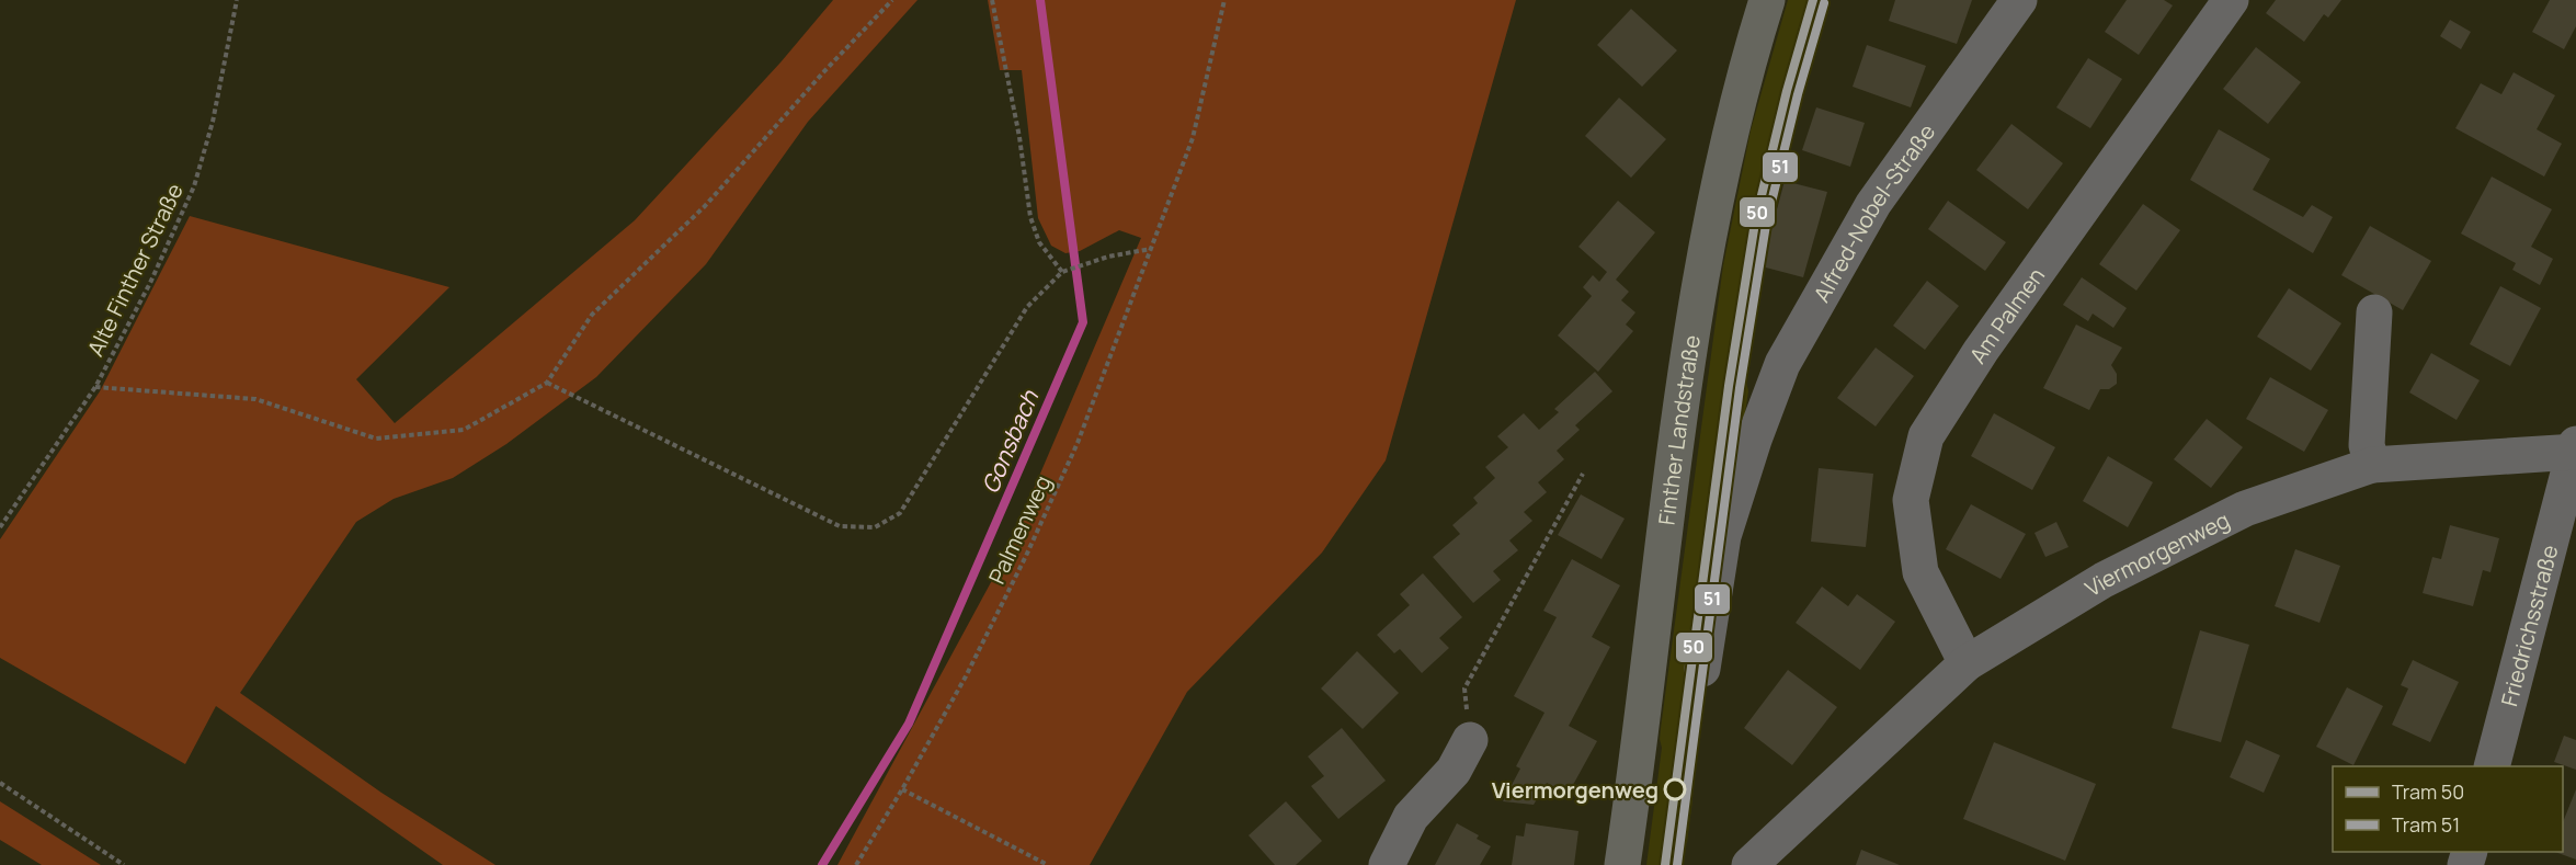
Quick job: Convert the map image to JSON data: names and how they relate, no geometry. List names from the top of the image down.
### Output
{
  "streets": {
    "main road": ["Finther Landstraße"],
    "street": [
      "Alfred-Nobel-Straße",
      "Am Palmen",
      "Viermorgenweg",
      "Friedrichsstraße"
    ],
    "path": ["Alte Finther Straße", "Palmenweg"]
  },
  "crossings": [
    ["Am Palmen", "Viermorgenweg"],
    ["Viermorgenweg", "Friedrichsstraße"]
  ],
  "water": ["Gonsbach"],
  "places": ["Viermorgenweg"],
  "lines": ["tram line 50", "tram line 51"],
  "legend": ["Tram 50", "Tram 51"]
}
